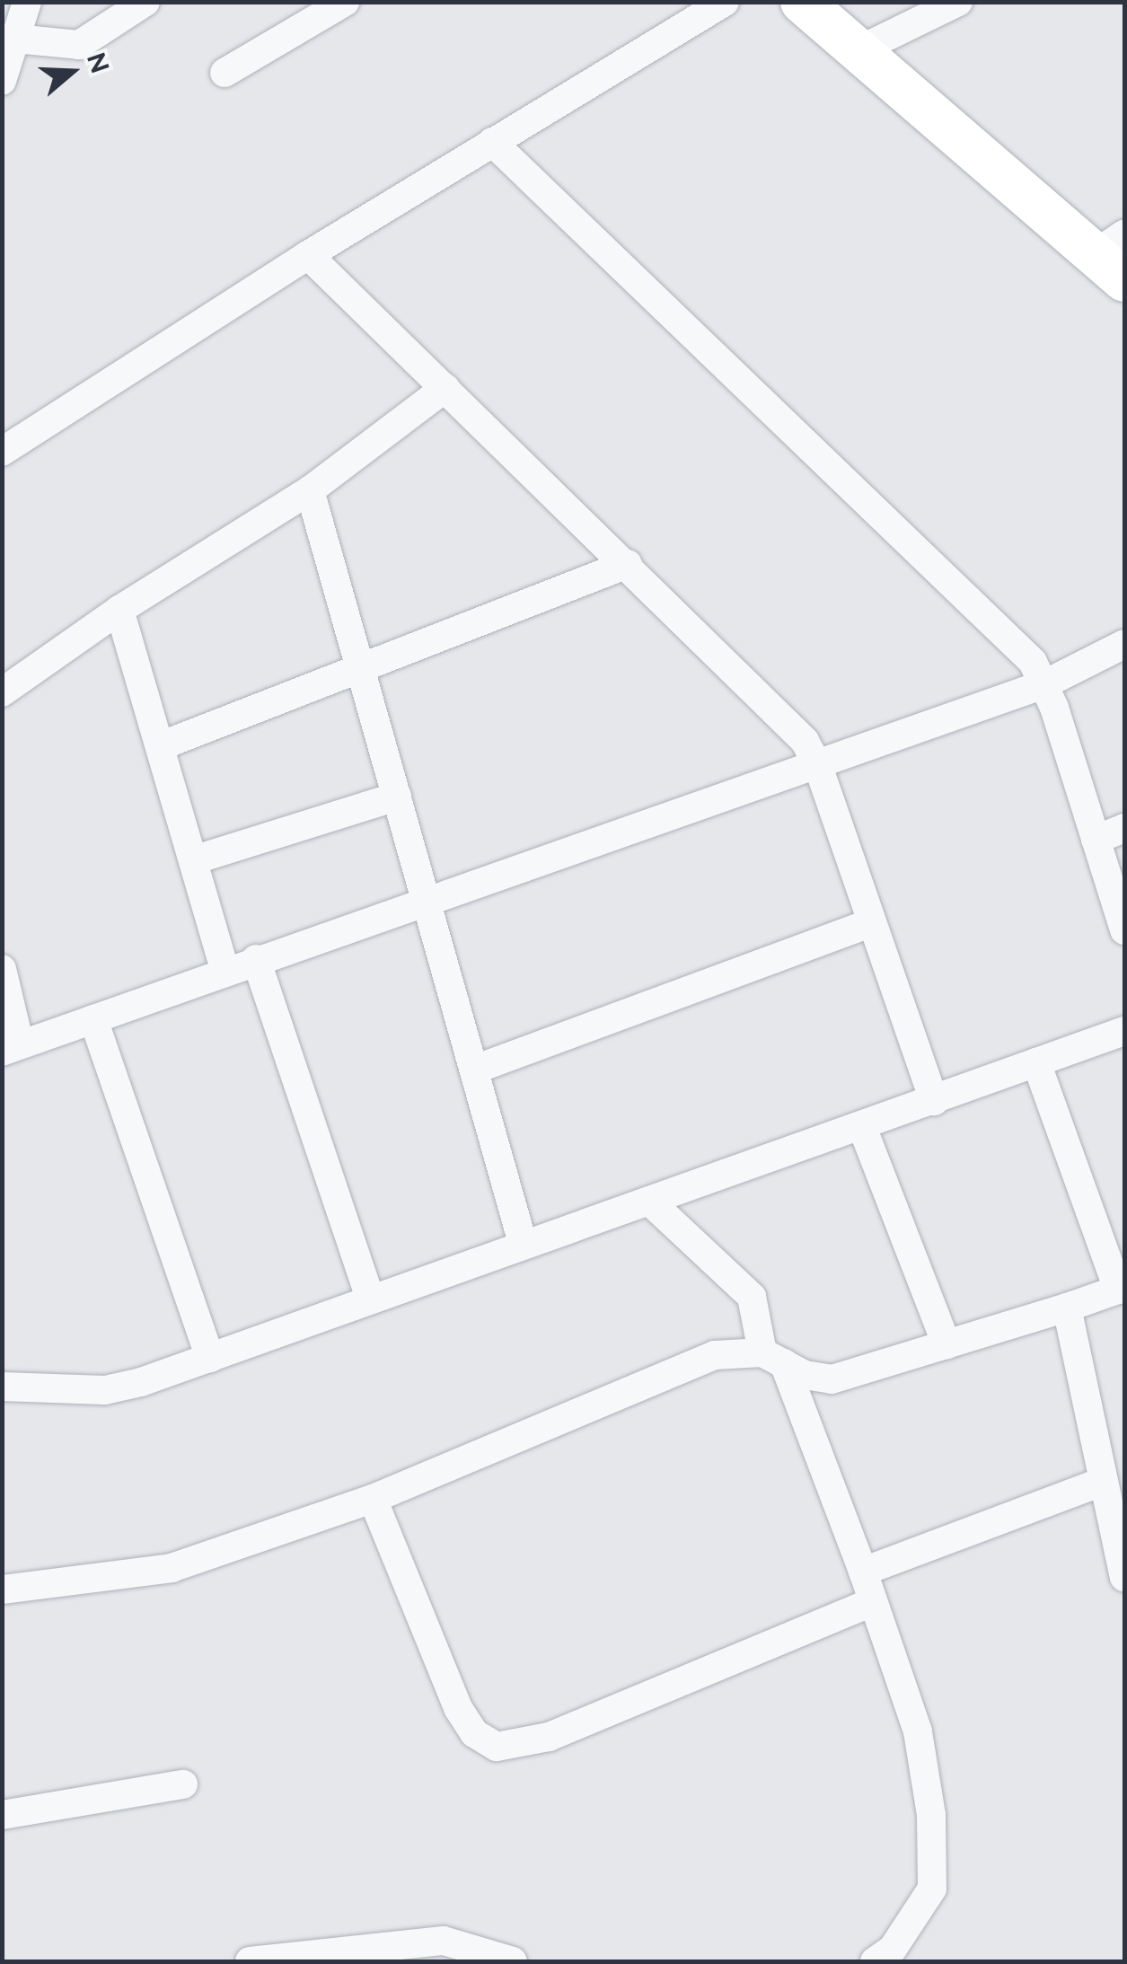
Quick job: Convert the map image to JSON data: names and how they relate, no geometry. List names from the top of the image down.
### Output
{
  "north": "right"
}
